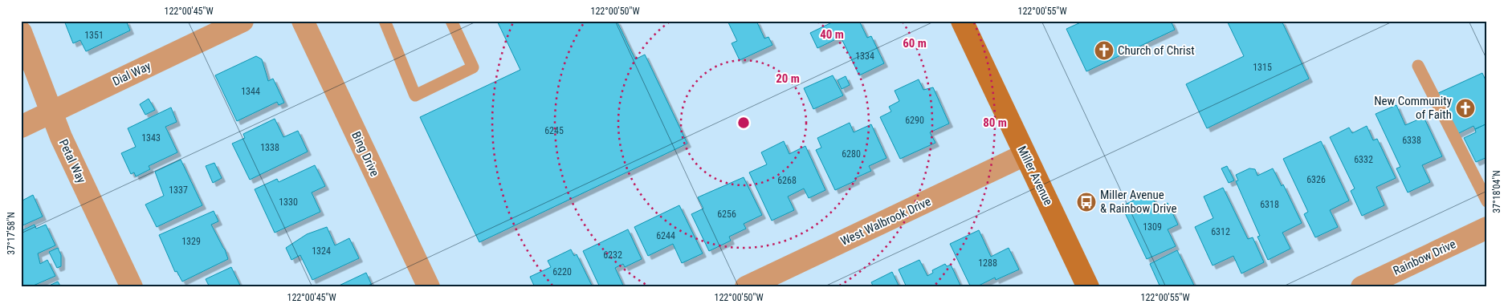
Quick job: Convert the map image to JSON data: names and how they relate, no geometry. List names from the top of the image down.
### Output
{
  "streets": {
    "main road": ["Miller Avenue"],
    "street": [
      "Dial Way",
      "Bing Drive",
      "Petal Way",
      "West Walbrook Drive",
      "Rainbow Drive"
    ]
  },
  "crossings": [
    ["Dial Way", "Petal Way"],
    ["Miller Avenue", "West Walbrook Drive"]
  ],
  "places": {
    "church": ["Church of Christ", "New Community of Faith"],
    "bus stop": ["Miller Avenue & Rainbow Drive"]
  },
  "house_numbers": [
    "1351",
    "1334",
    "1315",
    "1344",
    "6290",
    "6245",
    "1343",
    "6338",
    "1338",
    "6280",
    "6332",
    "6326",
    "6268",
    "1337",
    "1330",
    "6318",
    "6256",
    "1309",
    "6312",
    "6244",
    "1329",
    "1324",
    "6232",
    "1288",
    "6220"
  ],
  "coordinates": [
    "122°00'45\"W",
    "122°00'50\"W",
    "122°00'55\"W",
    "37°18'04\"N",
    "37°17'58\"N"
  ],
  "rings": [
    "40 m",
    "60 m",
    "20 m",
    "80 m"
  ]
}
